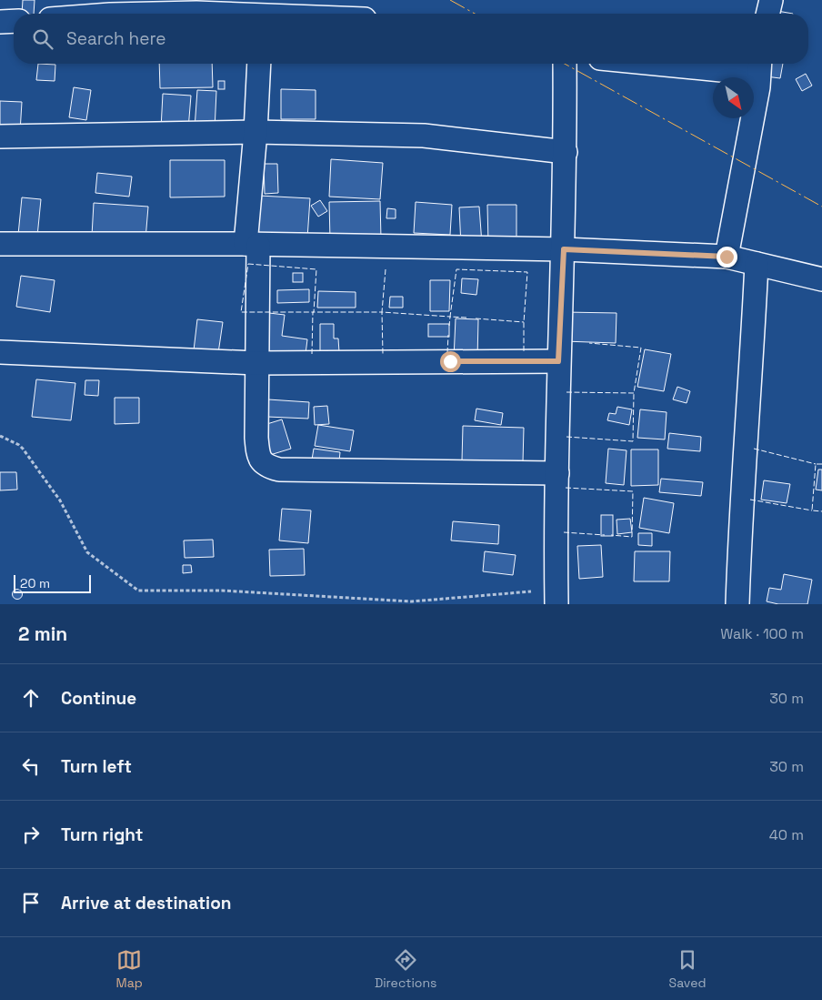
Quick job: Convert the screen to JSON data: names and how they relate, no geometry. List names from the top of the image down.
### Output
{
  "scale_bar": "20 m",
  "north": "bottom right",
  "page": {
    "search": "Search here",
    "scale": "20 m",
    "heading": ["2 min", "Walk · 100 m"],
    "list": [
      ["Continue", "30 m"],
      ["Turn left", "30 m"],
      ["Turn right", "40 m"],
      "Arrive at destination"
    ],
    "nav": ["Map", "Directions", "Saved"]
  }
}
